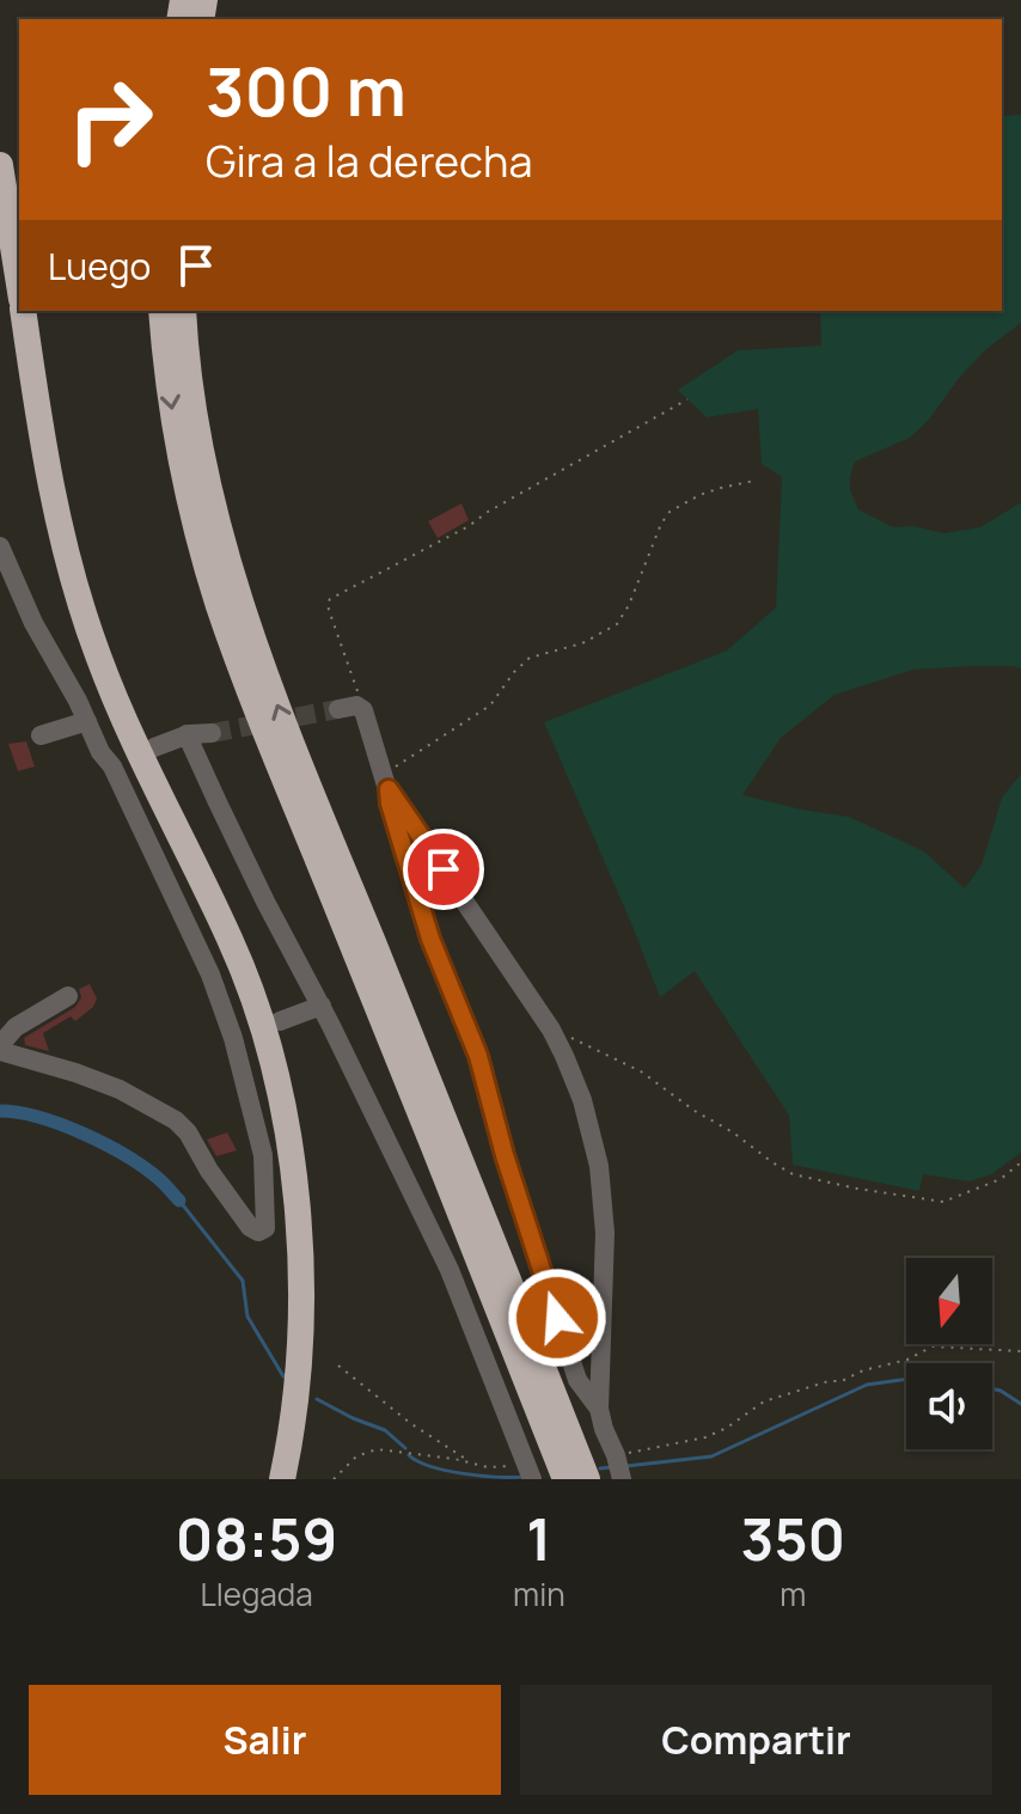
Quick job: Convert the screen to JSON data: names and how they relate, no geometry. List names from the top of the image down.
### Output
{
  "north": "bottom",
  "page": {
    "turn": ["300 m", "Gira a la derecha"],
    "then": "Luego",
    "eta": [
      "08:59",
      "Llegada",
      "1",
      "min",
      "350",
      "m"
    ],
    "buttons": ["Salir", "Compartir"]
  }
}
